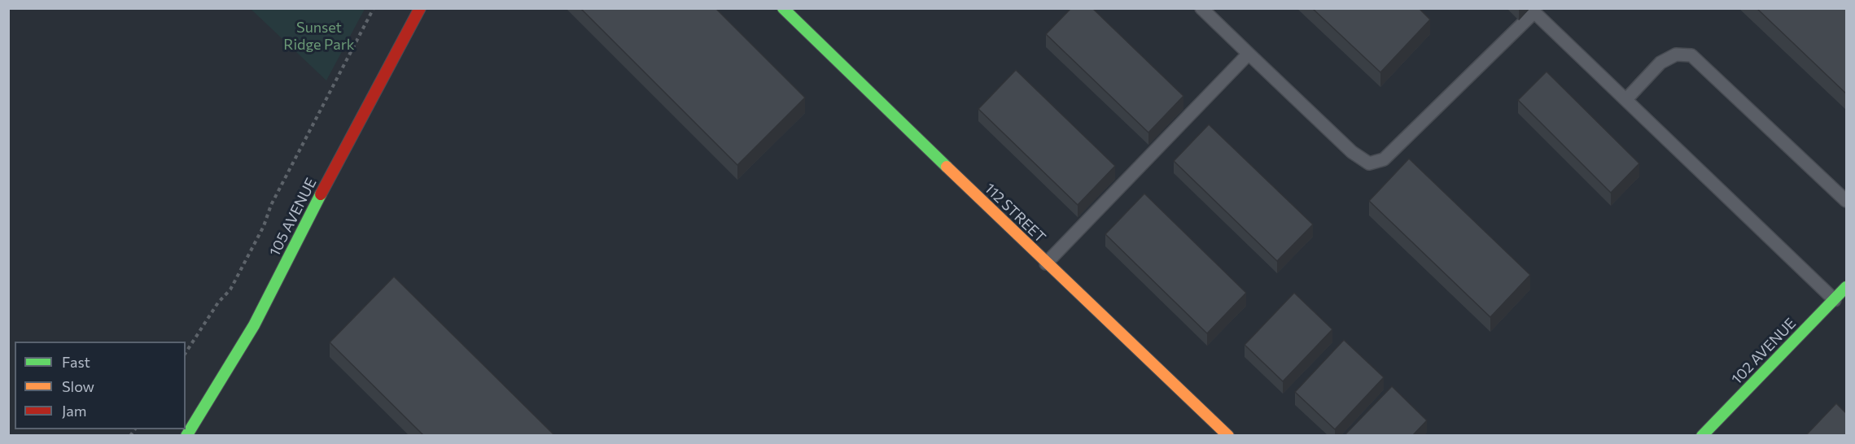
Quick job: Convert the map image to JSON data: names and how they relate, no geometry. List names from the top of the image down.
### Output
{
  "streets": {
    "street": ["112 STREET", "105 AVENUE", "102 AVENUE"]
  },
  "parks": ["Sunset Ridge Park"],
  "legend": ["Fast", "Slow", "Jam"]
}
